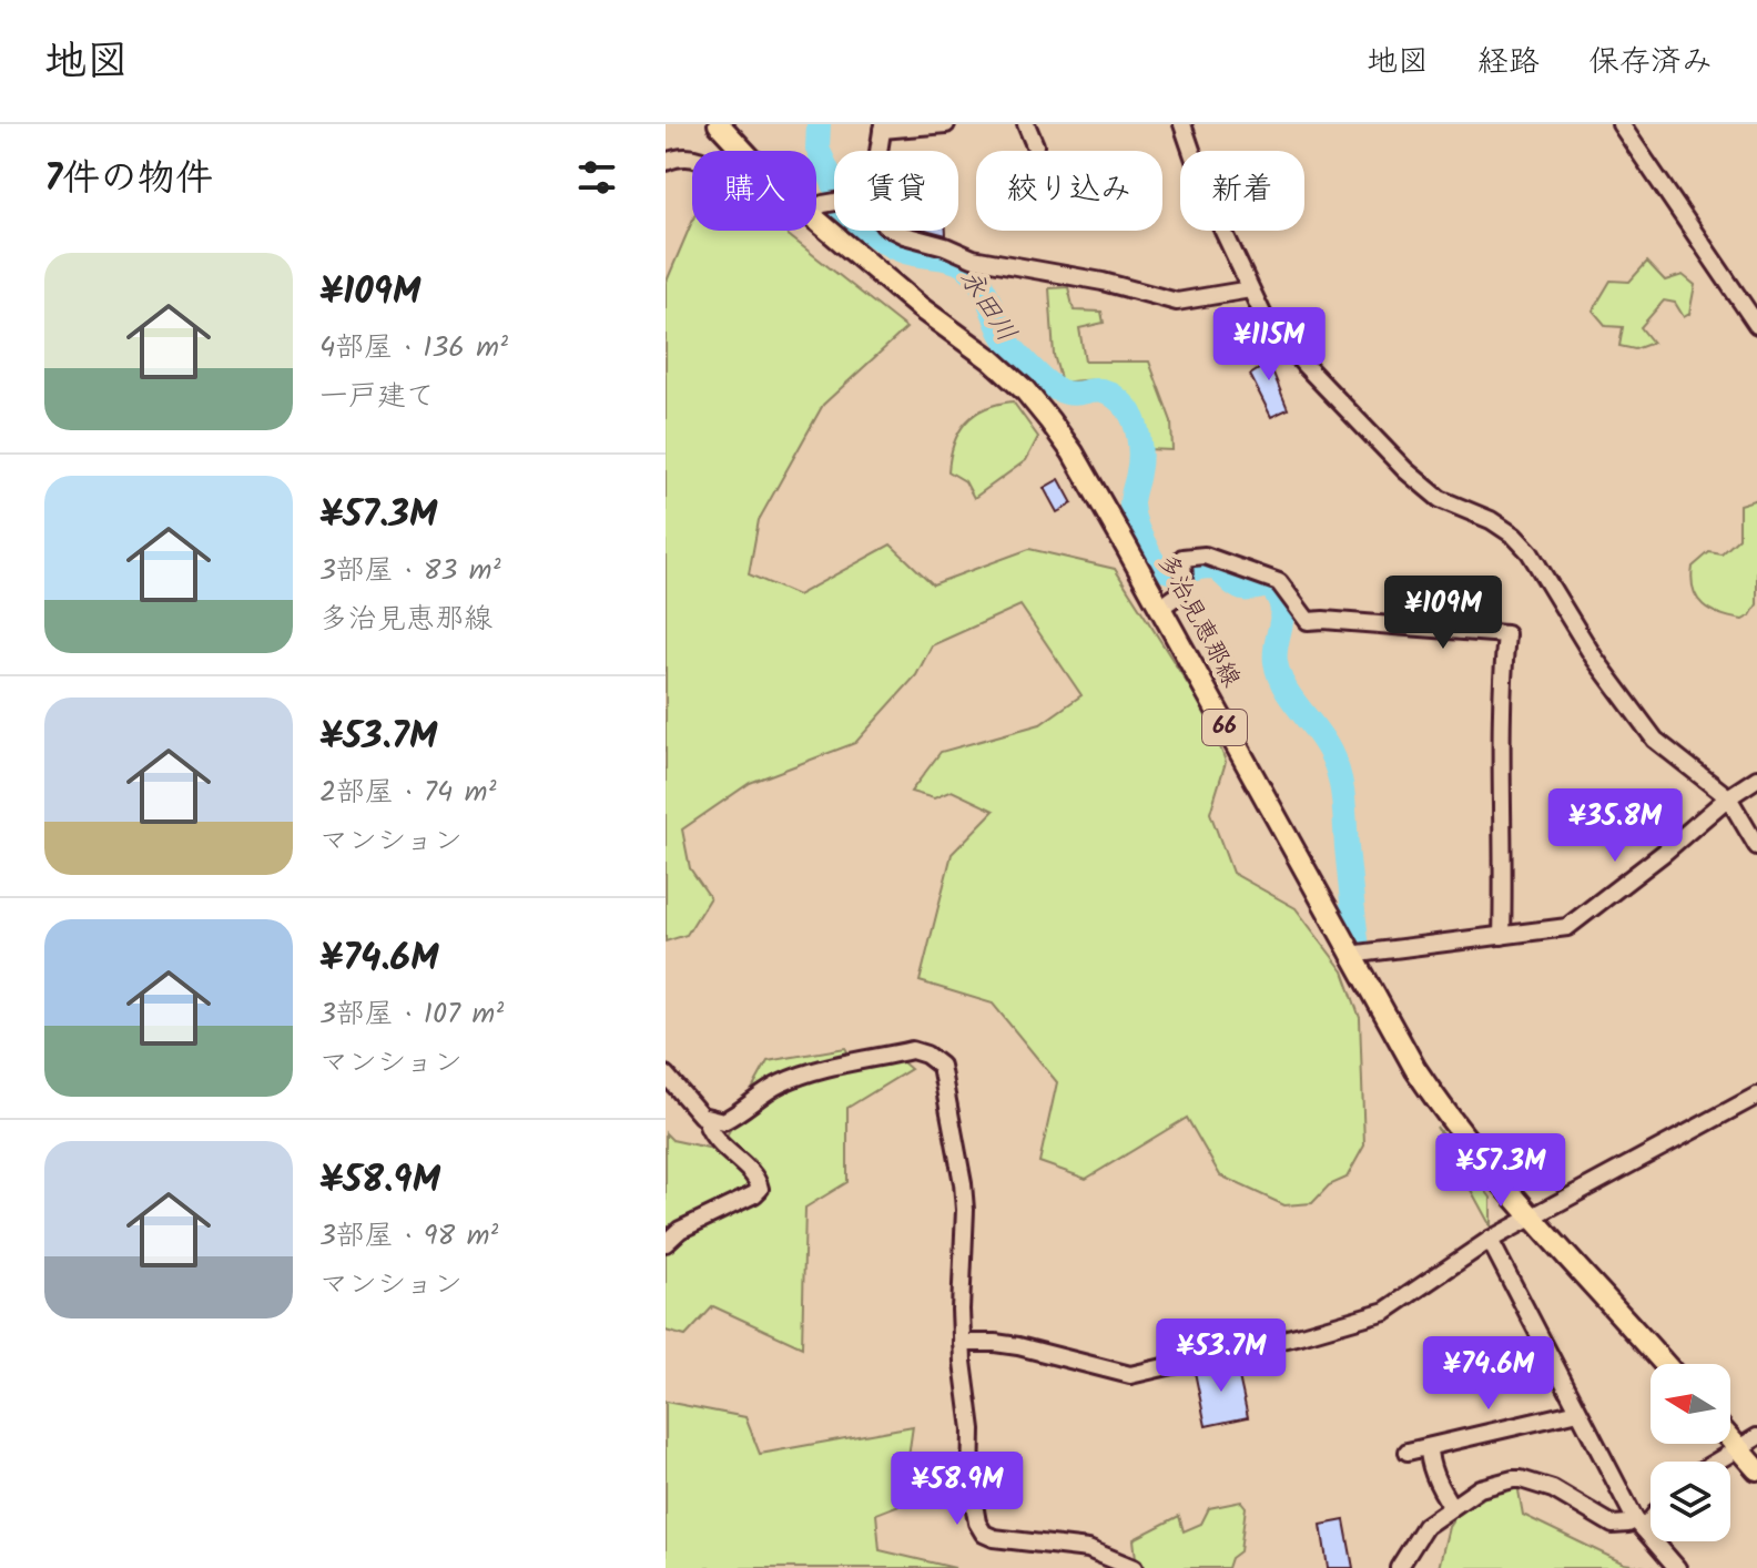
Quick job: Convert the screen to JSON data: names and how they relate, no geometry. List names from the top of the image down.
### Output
{
  "streets": {
    "main road": ["多治見恵那線", "66"]
  },
  "water": ["永田川"],
  "north": "left",
  "page": {
    "header": "地図",
    "nav": ["地図", "経路", "保存済み"],
    "heading": "7件の物件",
    "chip": [
      "購入",
      "賃貸",
      "絞り込み",
      "新着"
    ],
    "list": [
      {
        "name": "¥109M",
        "note": "4部屋 · 136 m² · 一戸建て"
      },
      {
        "name": "¥57.3M",
        "note": "3部屋 · 83 m² · 多治見恵那線"
      },
      {
        "name": "¥53.7M",
        "note": "2部屋 · 74 m² · マンション"
      },
      {
        "name": "¥74.6M",
        "note": "3部屋 · 107 m² · マンション"
      },
      {
        "name": "¥58.9M",
        "note": "3部屋 · 98 m² · マンション"
      }
    ],
    "price": [
      "¥115M",
      "¥109M",
      "¥35.8M",
      "¥57.3M",
      "¥53.7M",
      "¥74.6M",
      "¥58.9M"
    ]
  }
}
